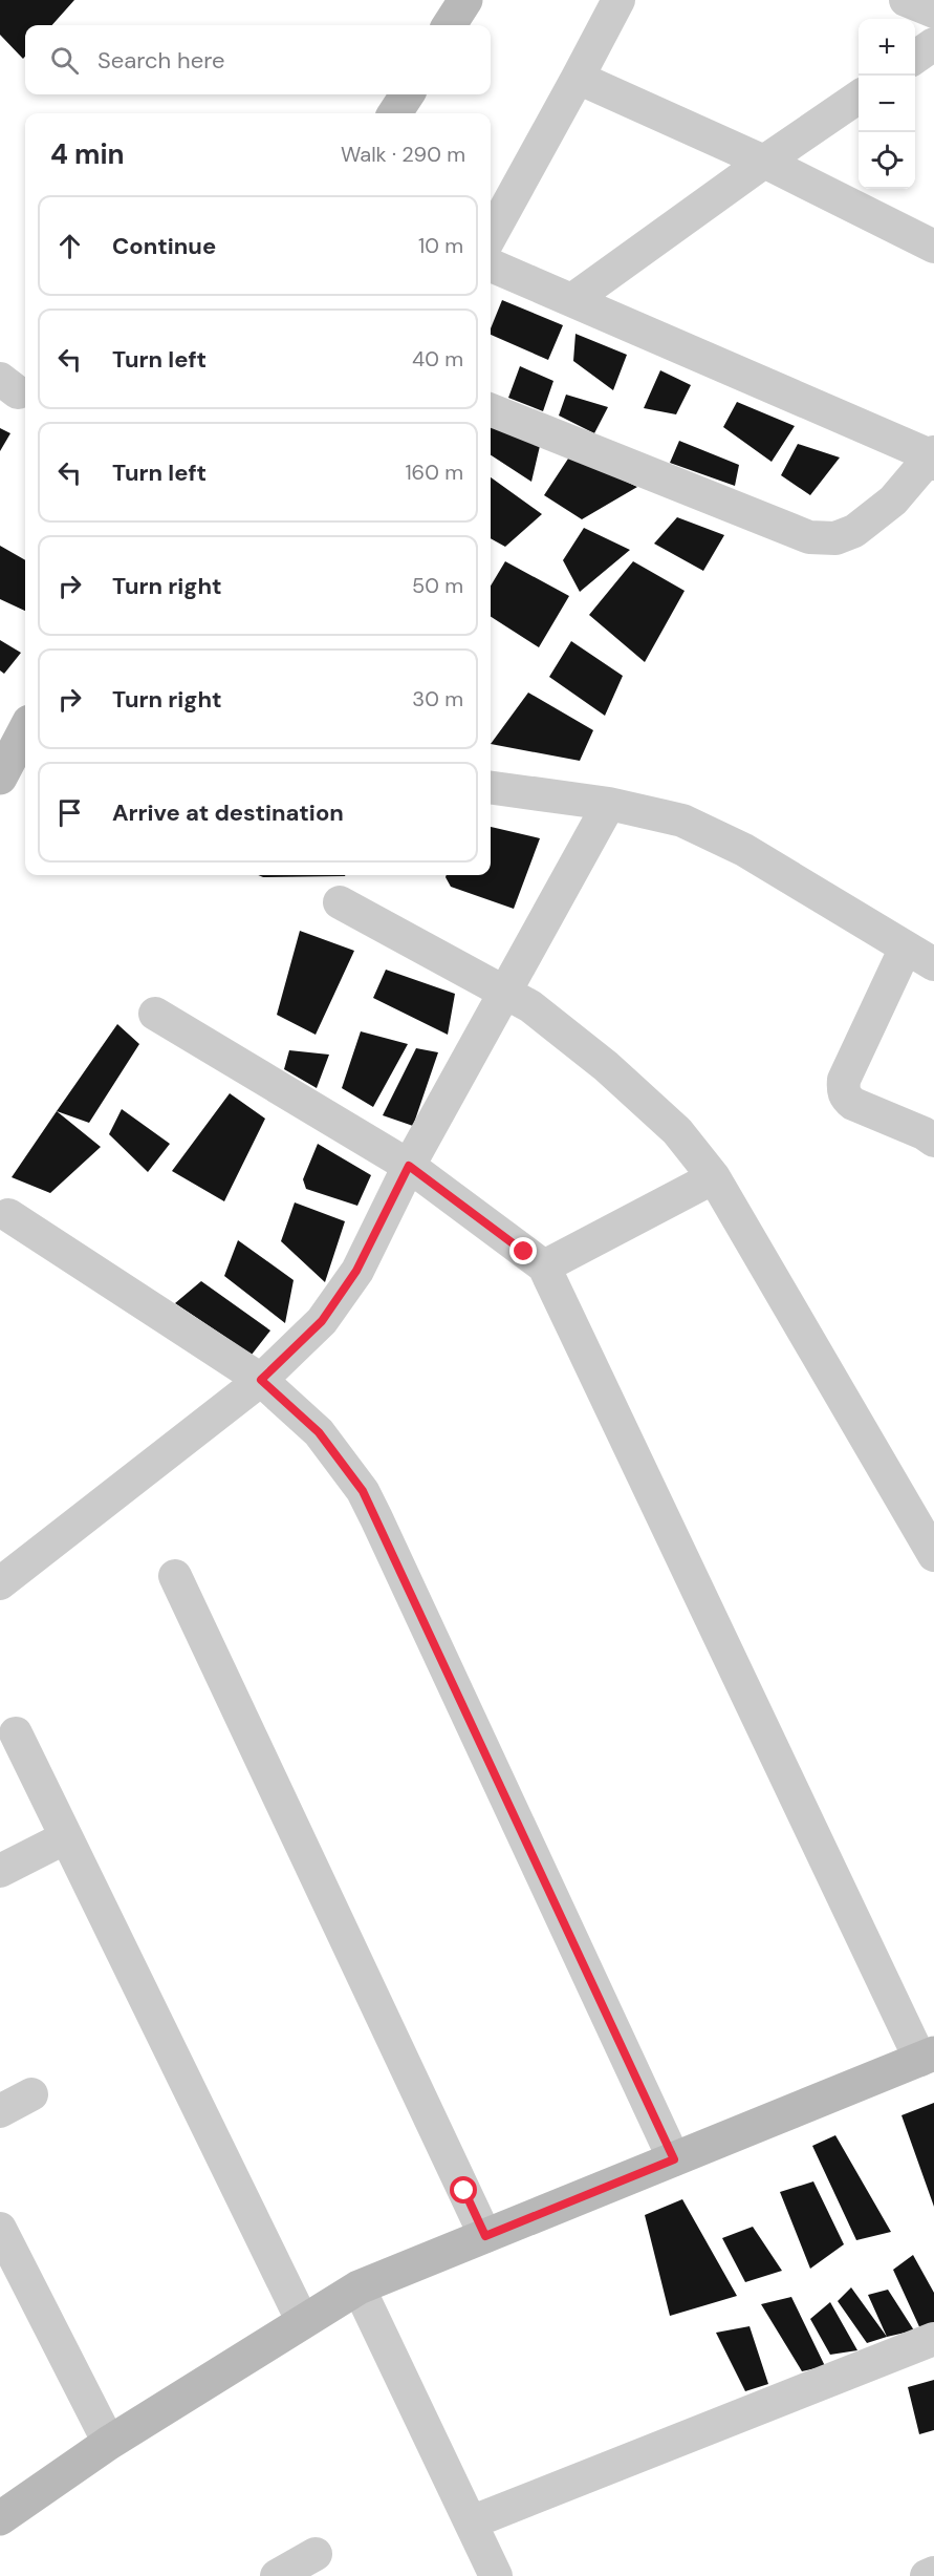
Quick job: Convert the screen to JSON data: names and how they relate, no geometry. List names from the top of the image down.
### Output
{
  "page": {
    "map_buttons": ["+", "−"],
    "search": "Search here",
    "heading": ["4 min", "Walk · 290 m"],
    "list": [
      ["Continue", "10 m"],
      ["Turn left", "40 m"],
      ["Turn left", "160 m"],
      ["Turn right", "50 m"],
      ["Turn right", "30 m"],
      "Arrive at destination"
    ]
  }
}
